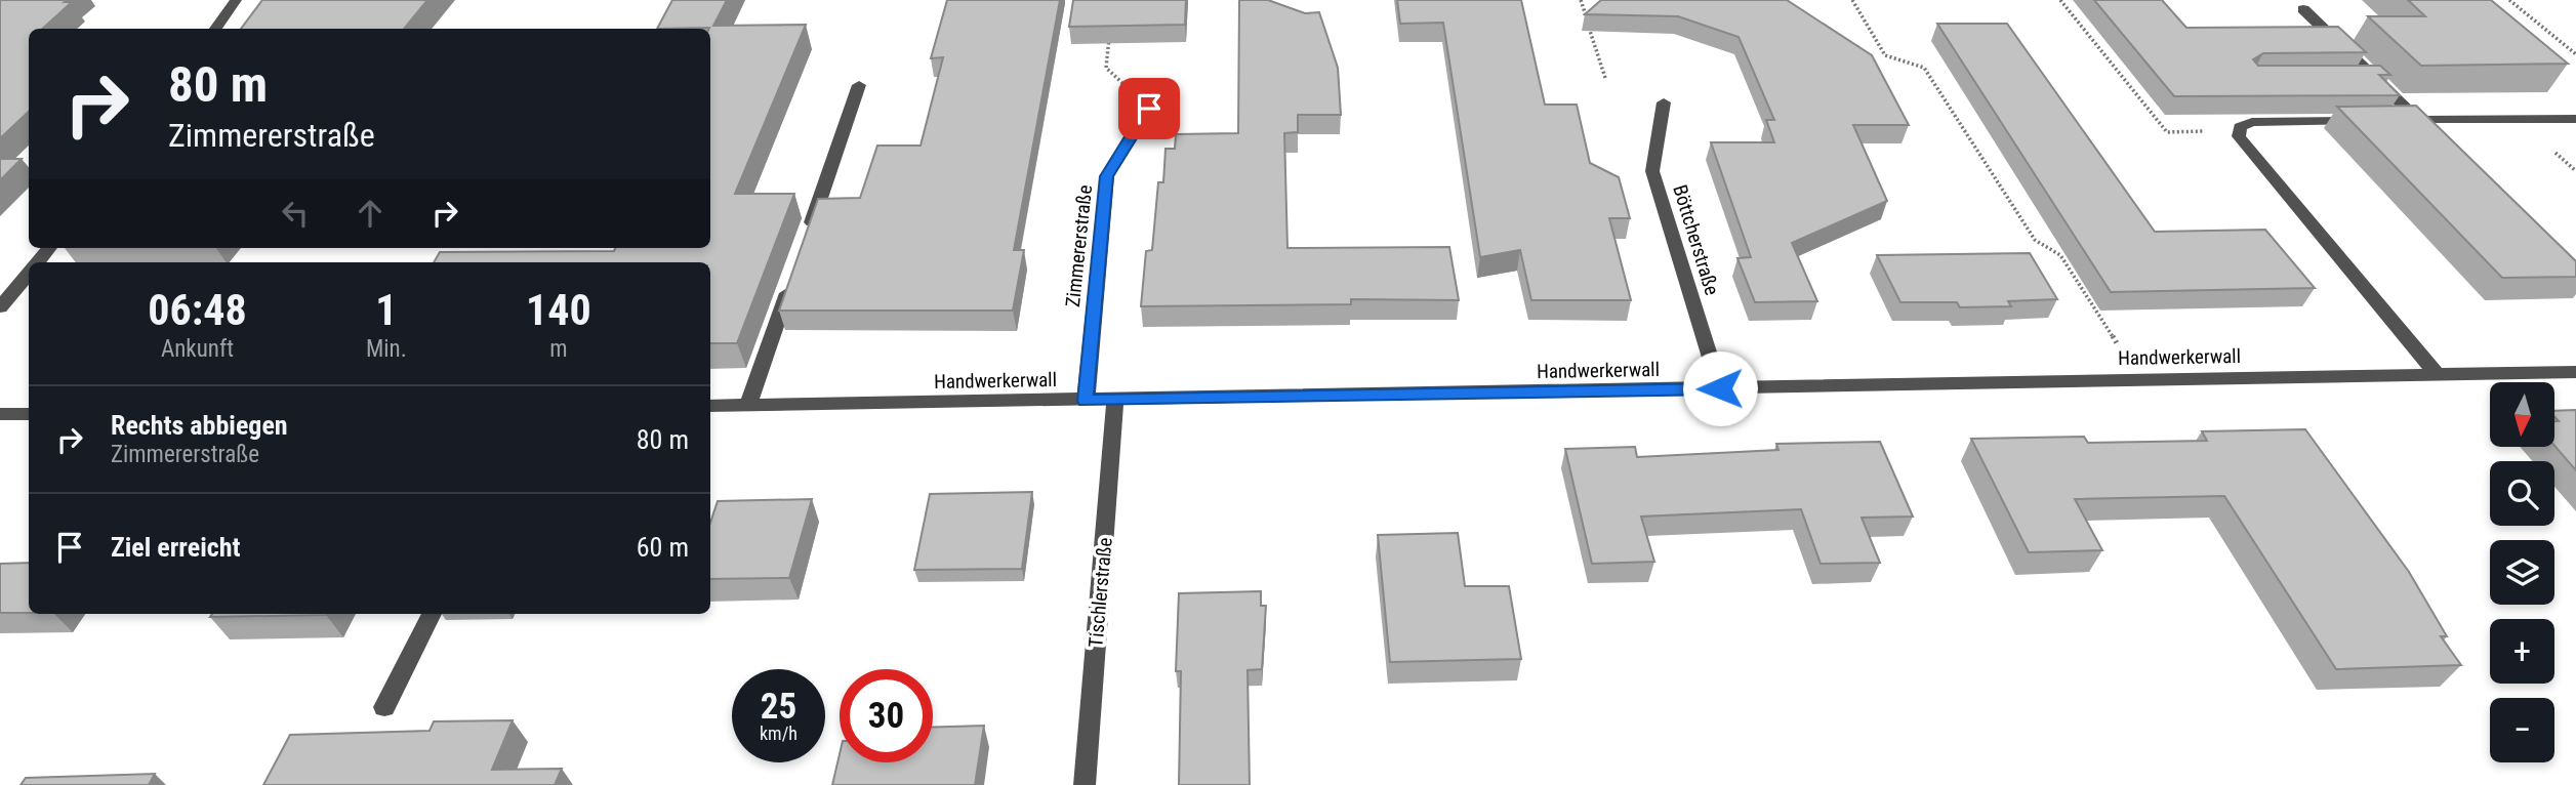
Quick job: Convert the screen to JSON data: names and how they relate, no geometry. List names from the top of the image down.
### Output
{
  "streets": {
    "street": [
      "Böttcherstraße",
      "Zimmererstraße",
      "Handwerkerwall",
      "Tischlerstraße"
    ]
  },
  "crossings": [
    ["Böttcherstraße", "Handwerkerwall"],
    ["Zimmererstraße", "Handwerkerwall"],
    ["Handwerkerwall", "Tischlerstraße"]
  ],
  "north": "bottom",
  "page": {
    "turn": ["80 m", "Zimmererstraße"],
    "eta": [
      "06:48",
      "Ankunft",
      "1",
      "Min.",
      "140",
      "m"
    ],
    "map_buttons": ["+", "−"],
    "list": [
      {
        "name": "Rechts abbiegen",
        "note": "Zimmererstraße",
        "value": "80 m"
      },
      {
        "name": "Ziel erreicht",
        "value": "60 m"
      }
    ],
    "speed": "25 km/h",
    "limit": "30"
  }
}
